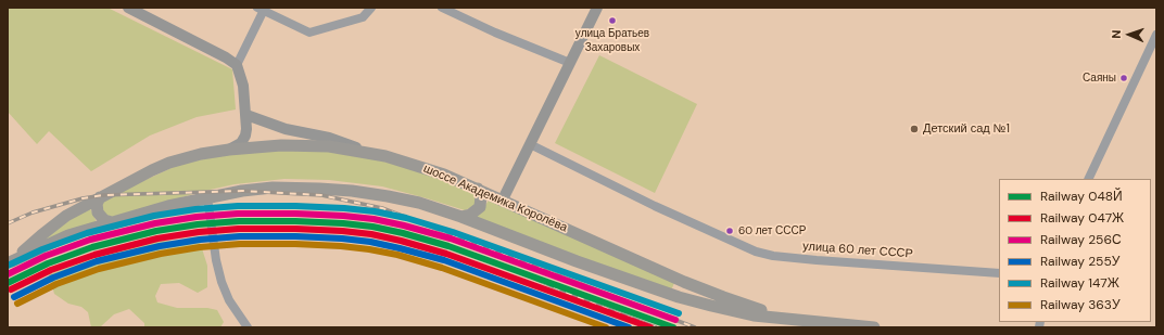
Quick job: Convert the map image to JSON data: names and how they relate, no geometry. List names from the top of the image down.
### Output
{
  "streets": {
    "highway": ["шоссе Академика Королёва"],
    "street": ["улица 60 лет СССР"]
  },
  "places": [
    "улица Братьев Захаровых",
    "Саяны",
    "Детский сад №1",
    "60 лет СССР"
  ],
  "lines": [
    "rail line 147Ж",
    "rail line 256С",
    "rail line 048Й",
    "rail line 047Ж",
    "rail line 255У",
    "rail line 363У"
  ],
  "legend": [
    "Railway 048Й",
    "Railway 047Ж",
    "Railway 256С",
    "Railway 255У",
    "Railway 147Ж",
    "Railway 363У"
  ],
  "north": "left"
}
